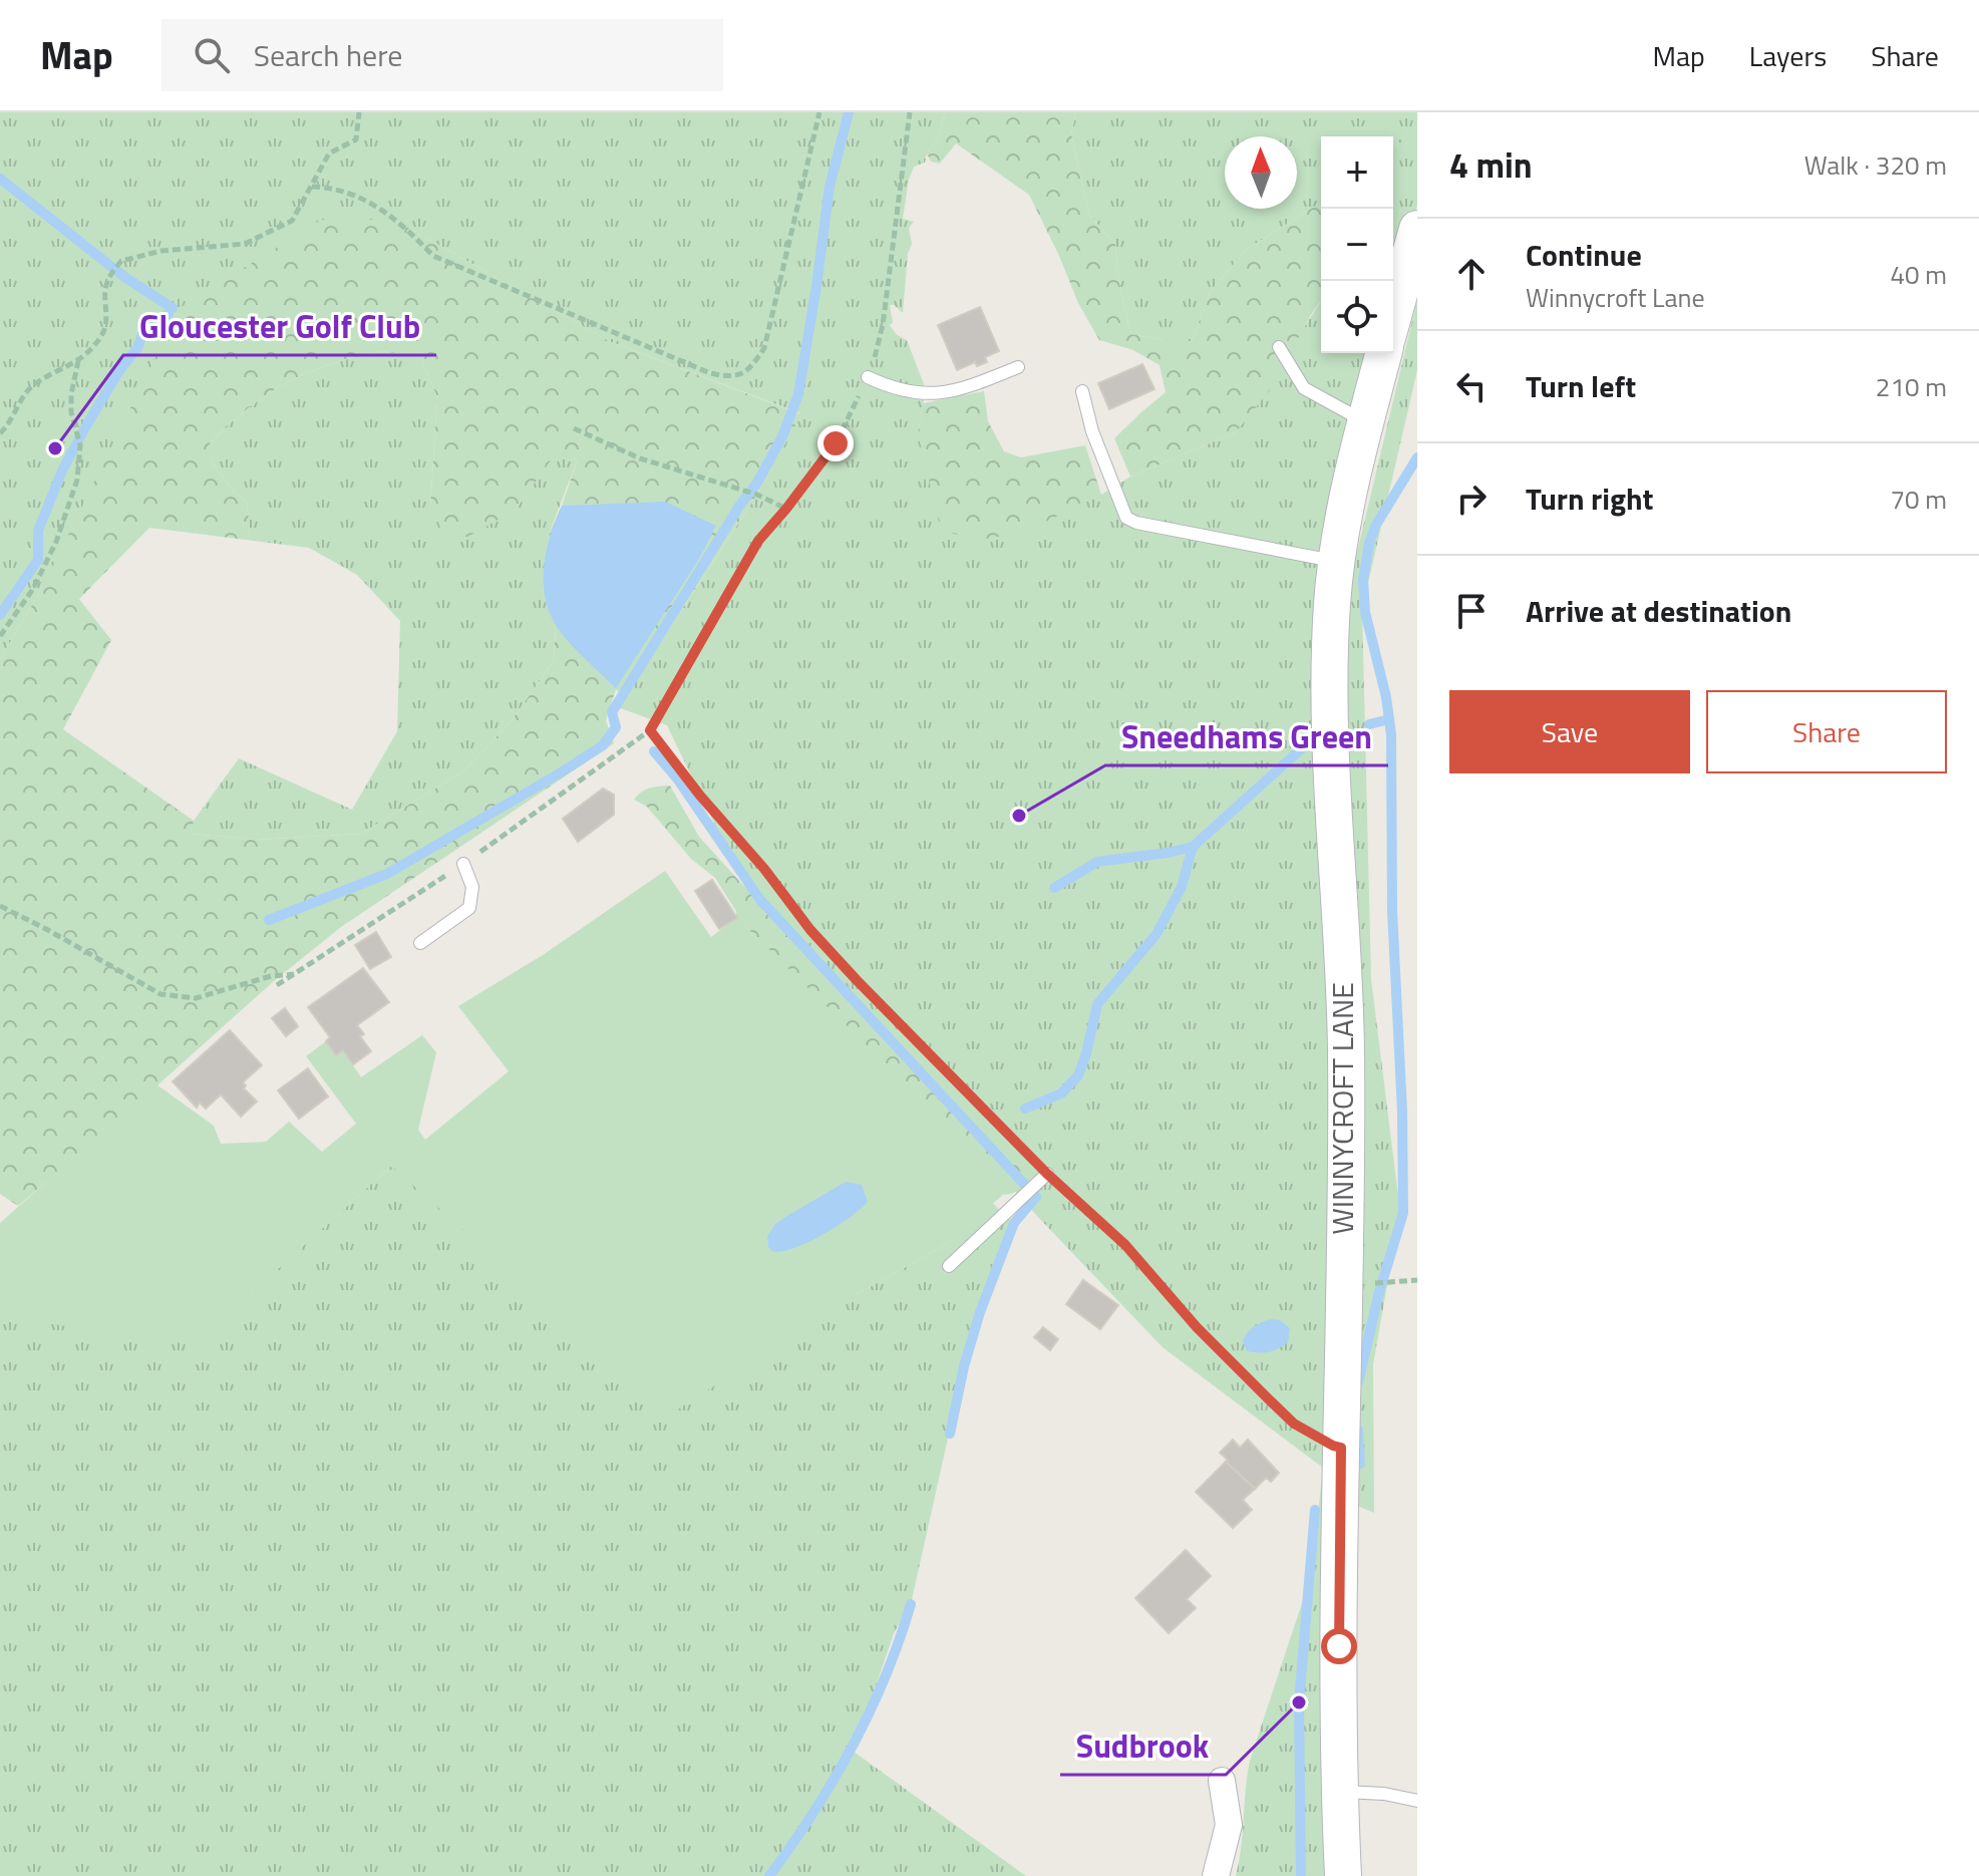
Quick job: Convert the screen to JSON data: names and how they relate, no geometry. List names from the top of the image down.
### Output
{
  "streets": {
    "street": ["WINNYCROFT LANE"]
  },
  "places": ["Gloucester Golf Club", "Sneedhams Green", "Sudbrook"],
  "north": "top",
  "page": {
    "header": "Map",
    "search": "Search here",
    "nav": ["Map", "Layers", "Share"],
    "heading": ["4 min", "Walk · 320 m"],
    "map_buttons": ["+", "−"],
    "list": [
      ["Continue", "Winnycroft Lane", "40 m"],
      ["Turn left", "210 m"],
      ["Turn right", "70 m"],
      "Arrive at destination"
    ],
    "buttons": ["Save", "Share"]
  }
}
